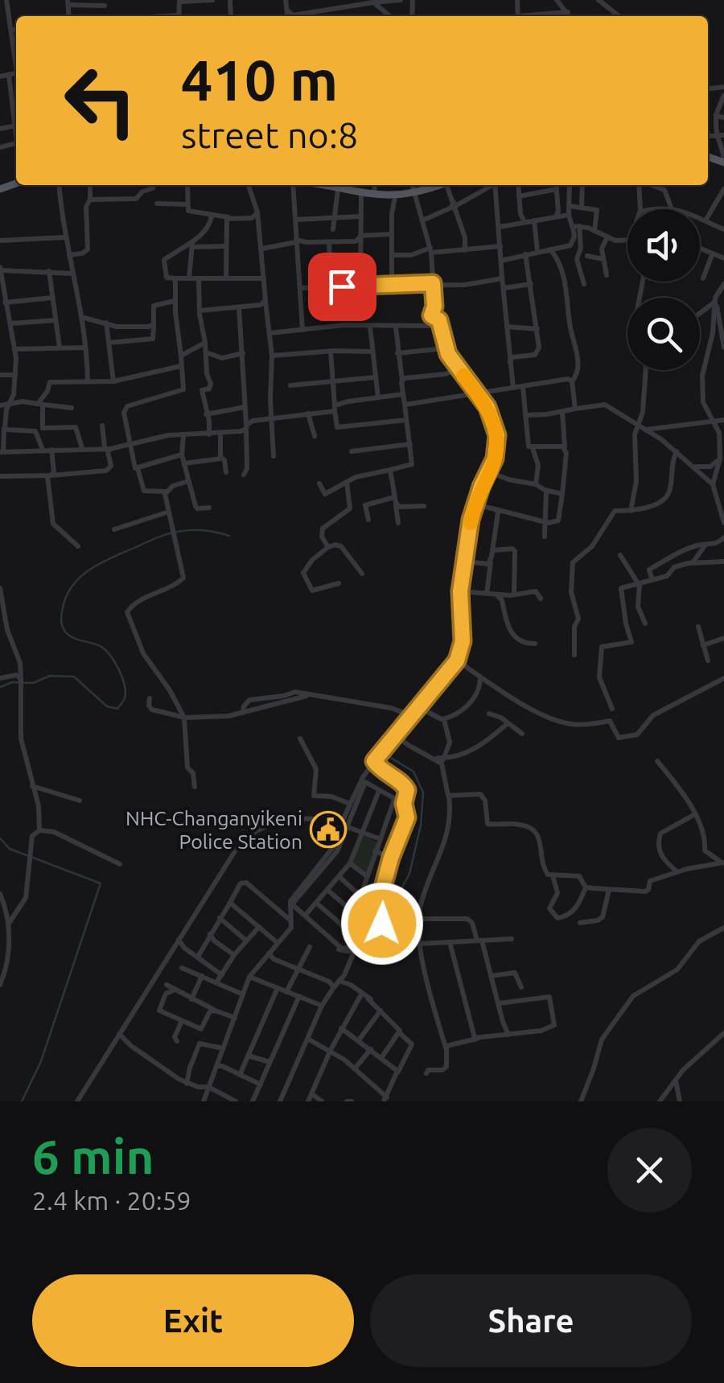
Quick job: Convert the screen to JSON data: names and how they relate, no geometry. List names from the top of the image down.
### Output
{
  "places": {
    "public building": ["NHC-Changanyikeni Police Station"]
  },
  "page": {
    "turn": ["410 m", "street no:8"],
    "heading": ["6 min", "2.4 km · 20:59"],
    "buttons": ["Exit", "Share"]
  }
}
